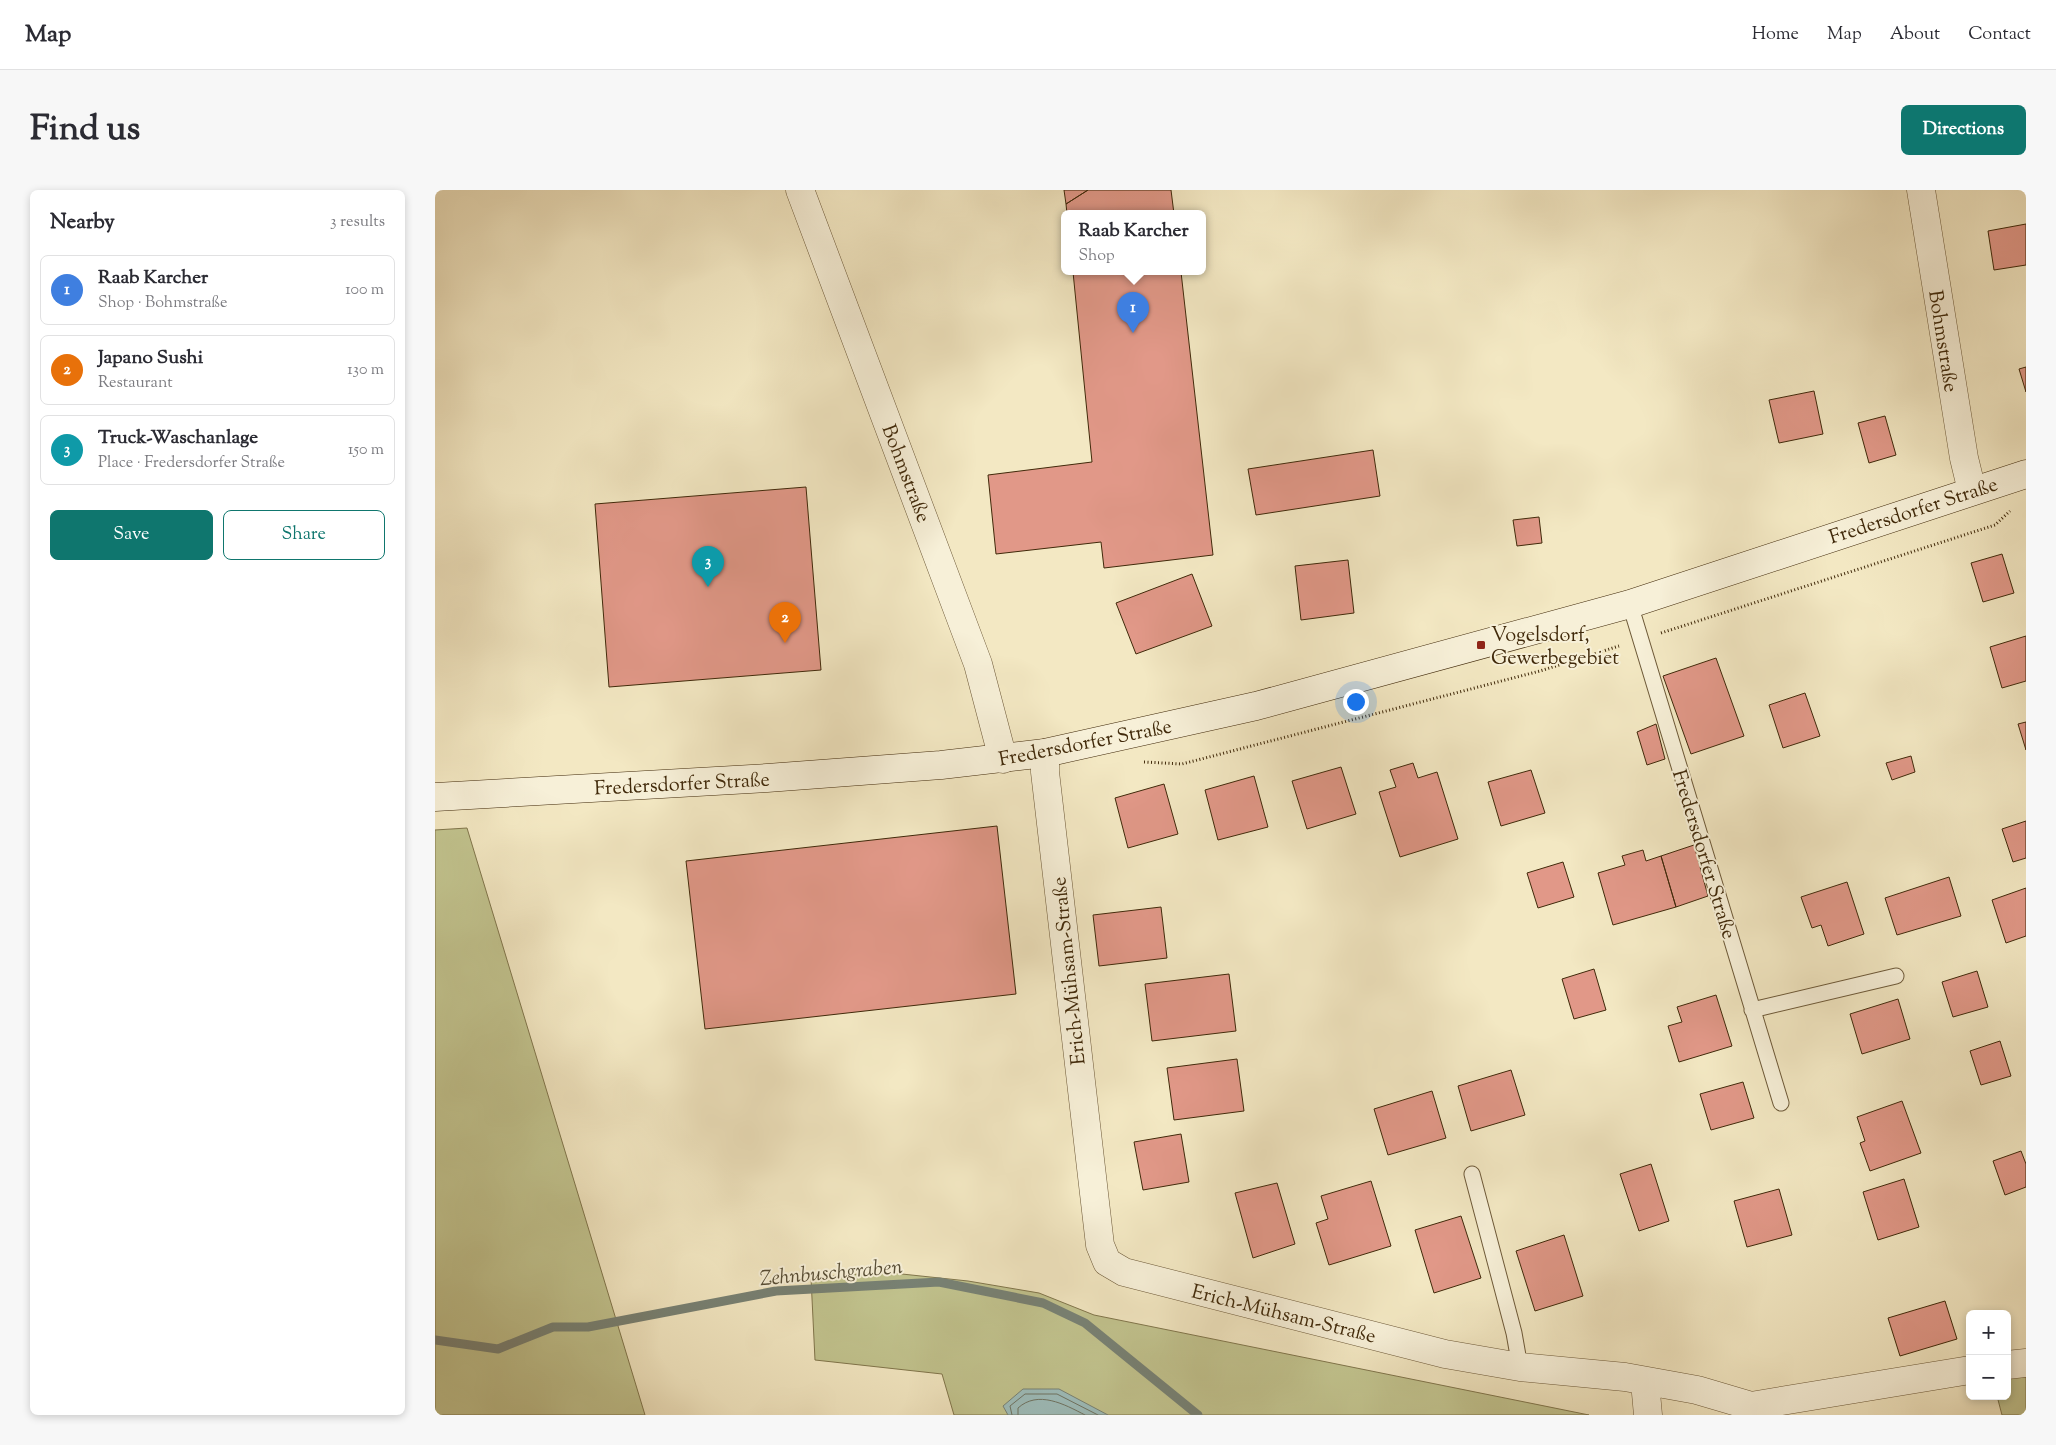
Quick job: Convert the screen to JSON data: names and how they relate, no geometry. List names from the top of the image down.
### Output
{
  "streets": {
    "street": ["Bohmstraße", "Fredersdorfer Straße", "Erich-Mühsam-Straße"]
  },
  "crossings": [
    ["Bohmstraße", "Fredersdorfer Straße"],
    ["Fredersdorfer Straße", "Erich-Mühsam-Straße"]
  ],
  "water": ["Zehnbuschgraben"],
  "places": {
    "transit": ["Vogelsdorf, Gewerbegebiet"]
  },
  "page": {
    "header": "Map",
    "nav": [
      "Home",
      "Map",
      "About",
      "Contact"
    ],
    "title": "Find us",
    "buttons": [
      "Directions",
      ["Save", "Share"]
    ],
    "heading": ["Nearby", "3 results"],
    "popup": ["Raab Karcher", "Shop"],
    "list": [
      {
        "mark": "1",
        "name": "Raab Karcher",
        "note": "Shop · Bohmstraße",
        "value": "100 m"
      },
      {
        "mark": "2",
        "name": "Japano Sushi",
        "note": "Restaurant",
        "value": "130 m"
      },
      {
        "mark": "3",
        "name": "Truck-Waschanlage",
        "note": "Place · Fredersdorfer Straße",
        "value": "150 m"
      }
    ],
    "pins": ["1", "3", "2"],
    "map_buttons": ["+", "−"]
  }
}
